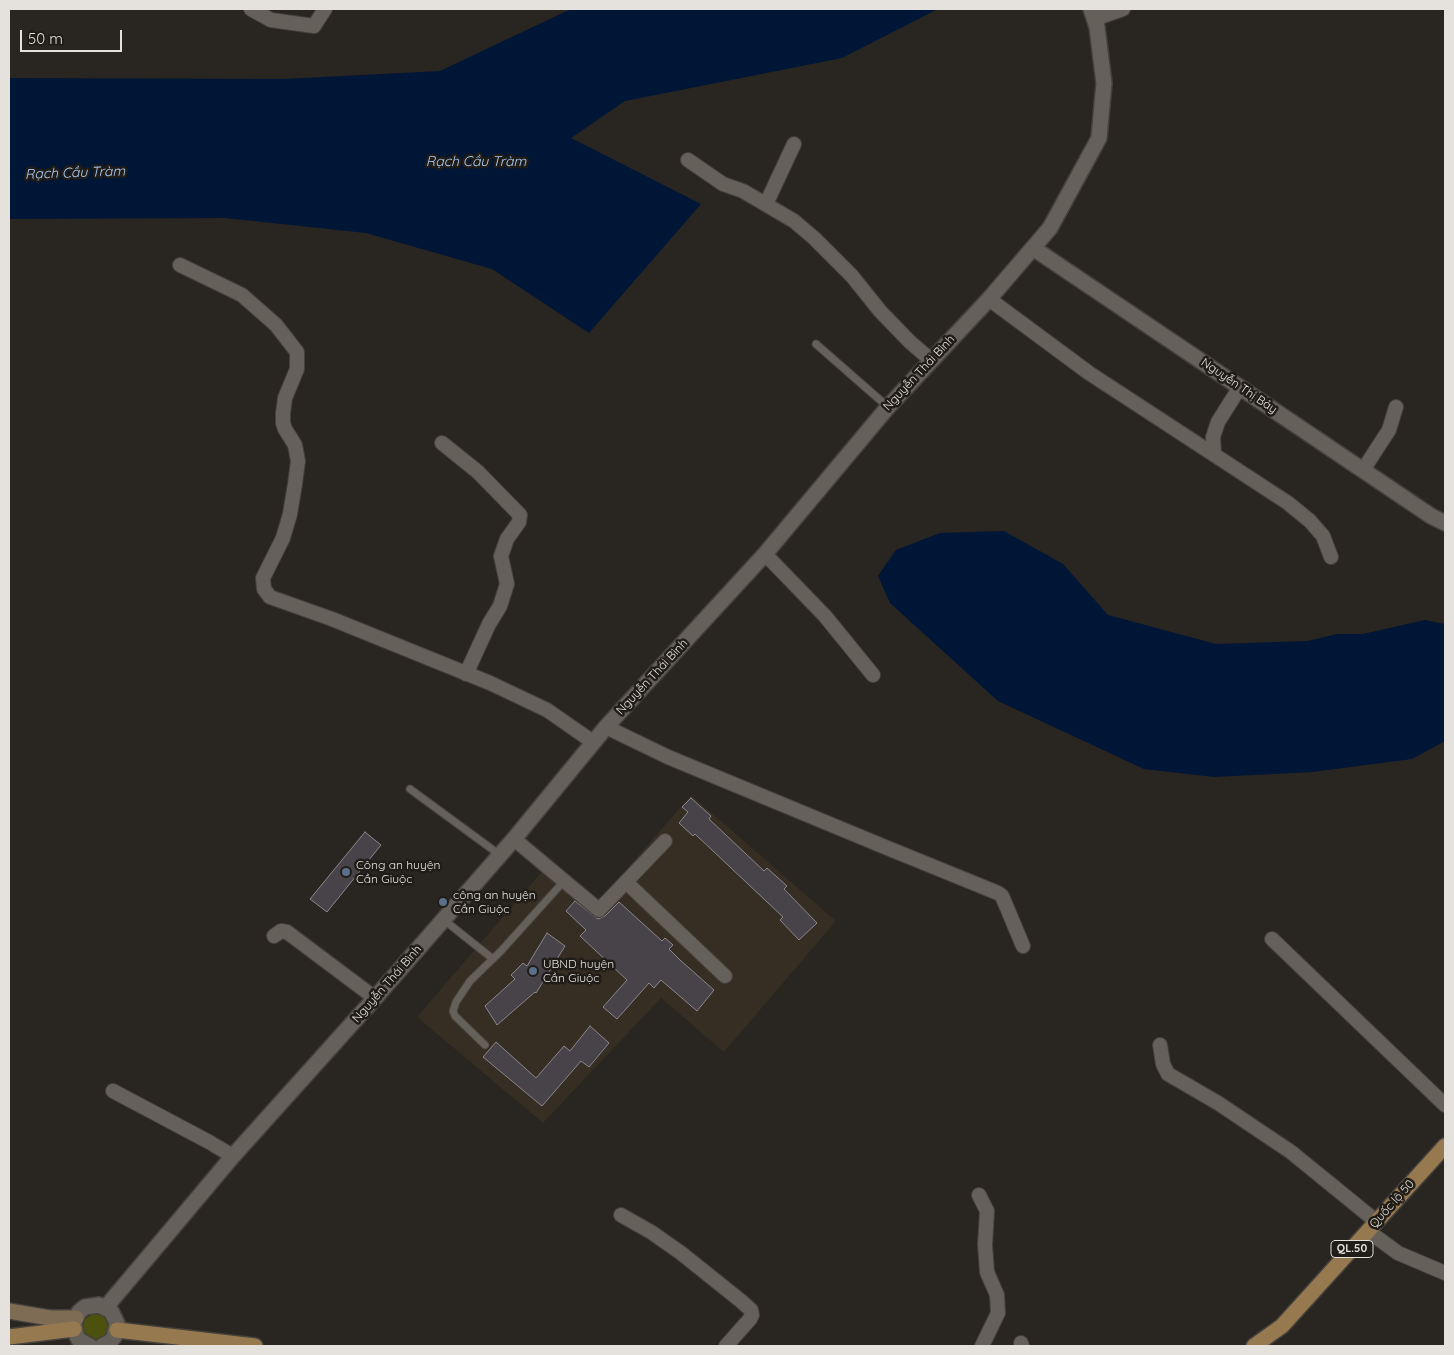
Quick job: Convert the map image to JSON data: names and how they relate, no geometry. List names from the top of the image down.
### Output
{
  "streets": {
    "main road": ["Quốc lộ 50", "QL.50"],
    "street": ["Nguyễn Thái Bình", "Nguyễn Thị Bảy"]
  },
  "crossings": [
    ["Nguyễn Thái Bình", "Nguyễn Thị Bảy"]
  ],
  "water": ["Rạch Cầu Tràm"],
  "places": ["Công an huyện Cần Giuộc", "công an huyện Cần Giuộc", "UBND huyện Cần Giuộc"],
  "scale_bar": "50 m"
}
